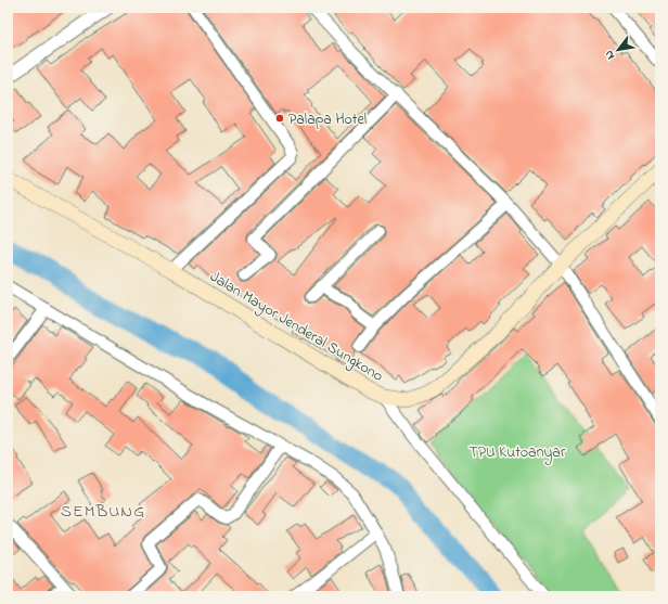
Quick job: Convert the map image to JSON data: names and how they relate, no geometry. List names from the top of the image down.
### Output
{
  "streets": {
    "main road": ["Jalan Mayor Jenderal Sungkono"]
  },
  "districts": ["SEMBUNG"],
  "parks": ["TPU Kutoanyar"],
  "places": ["Palapa Hotel"],
  "north": "bottom left"
}
